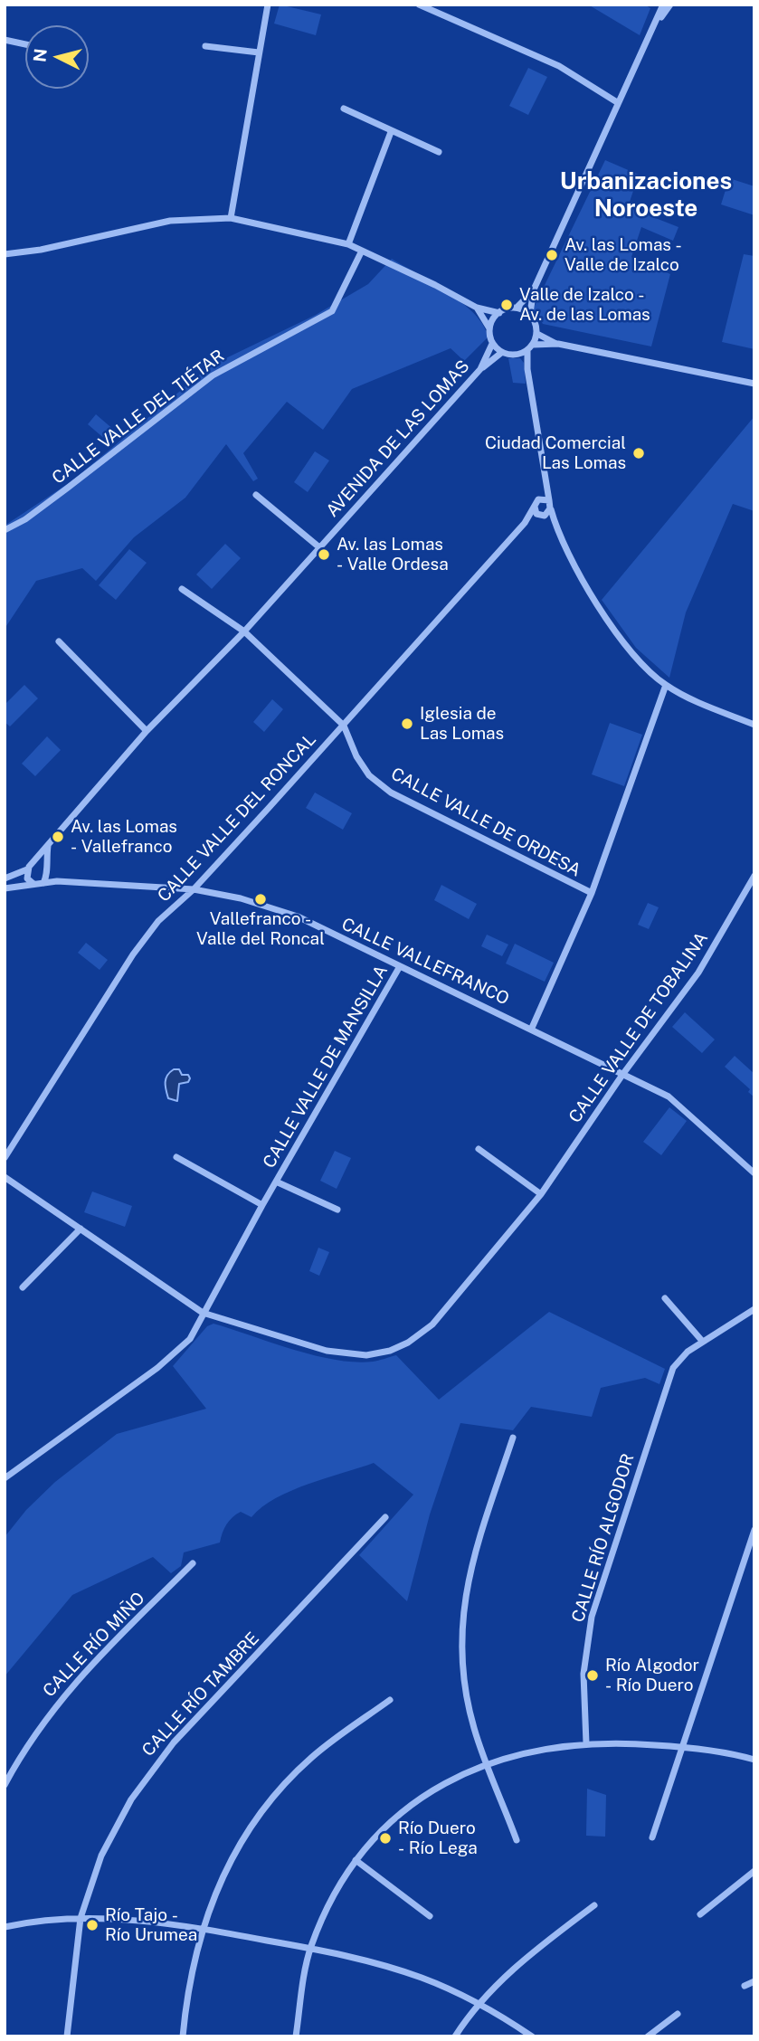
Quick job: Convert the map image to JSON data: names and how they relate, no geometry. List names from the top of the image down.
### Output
{
  "streets": {
    "street": [
      "CALLE VALLE DEL TIÉTAR",
      "AVENIDA DE LAS LOMAS",
      "CALLE VALLE DEL RONCAL",
      "CALLE VALLE DE ORDESA",
      "CALLE VALLEFRANCO",
      "CALLE VALLE DE TOBALINA",
      "CALLE VALLE DE MANSILLA",
      "CALLE RÍO ALGODOR",
      "CALLE RÍO MIÑO",
      "CALLE RÍO TAMBRE"
    ]
  },
  "crossings": [
    ["AVENIDA DE LAS LOMAS", "CALLE VALLE DE ORDESA"],
    ["AVENIDA DE LAS LOMAS", "CALLE VALLEFRANCO"],
    ["CALLE VALLE DEL RONCAL", "CALLE VALLE DE ORDESA"],
    ["CALLE VALLE DEL RONCAL", "CALLE VALLEFRANCO"],
    ["CALLE VALLEFRANCO", "CALLE VALLE DE TOBALINA"],
    ["CALLE VALLEFRANCO", "CALLE VALLE DE MANSILLA"],
    ["CALLE VALLE DE TOBALINA", "CALLE VALLE DE MANSILLA"]
  ],
  "districts": ["Urbanizaciones Noroeste"],
  "places": [
    "Av. las Lomas - Valle de Izalco",
    "Valle de Izalco - Av. de las Lomas",
    "Ciudad Comercial Las Lomas",
    "Av. las Lomas - Valle Ordesa",
    "Iglesia de Las Lomas",
    "Av. las Lomas - Vallefranco",
    "Vallefranco - Valle del Roncal",
    "Río Algodor - Río Duero",
    "Río Duero - Río Lega",
    "Río Tajo - Río Urumea"
  ],
  "north": "left"
}
